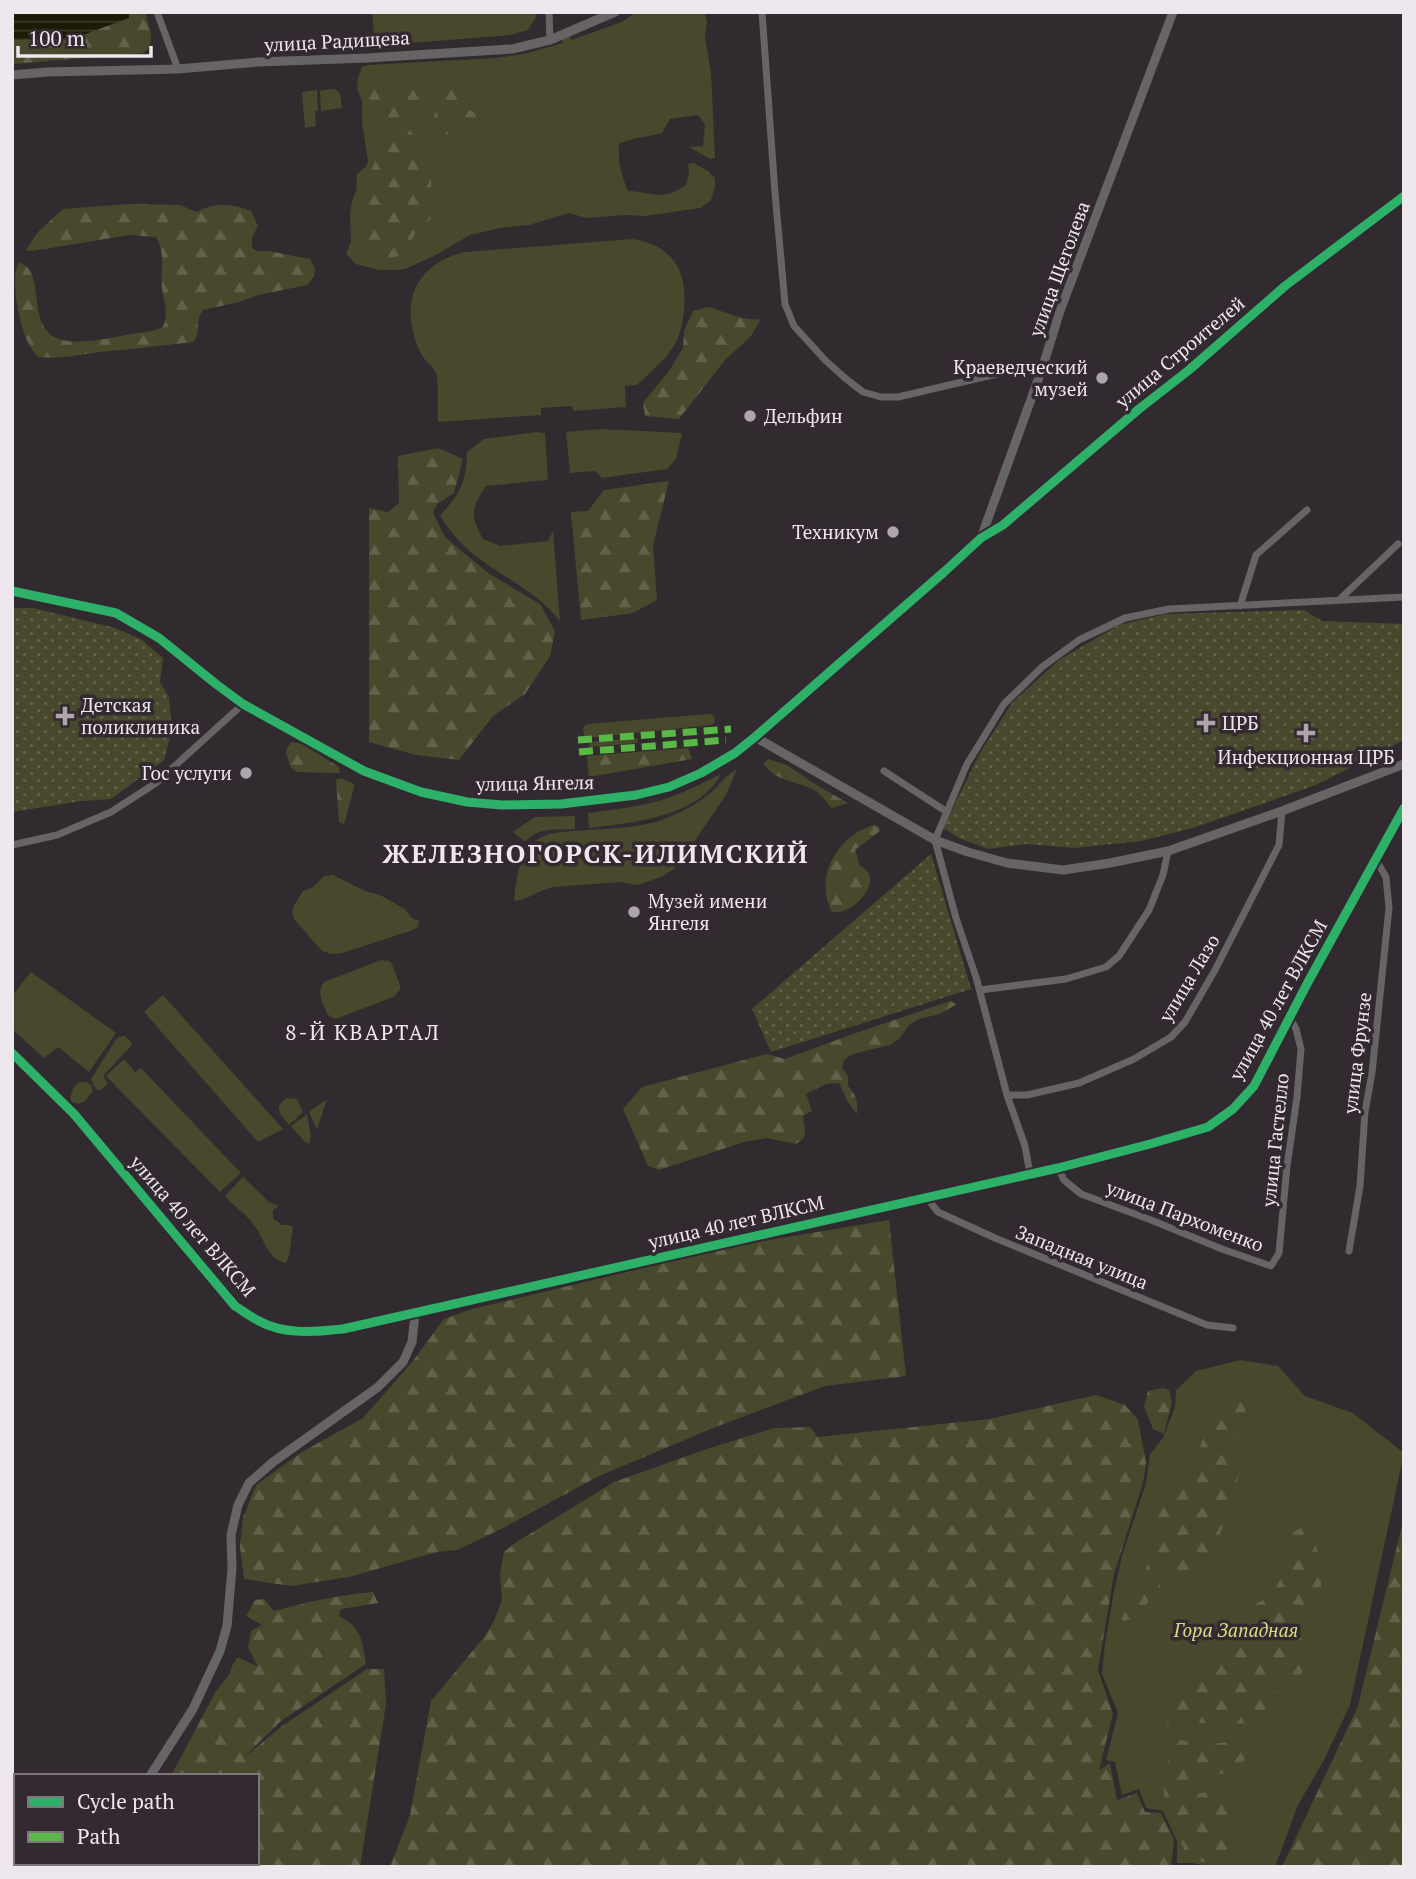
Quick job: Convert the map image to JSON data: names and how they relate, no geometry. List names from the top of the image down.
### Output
{
  "streets": {
    "street": [
      "улица Радищева",
      "улица Щеголева",
      "улица Строителей",
      "улица Янгеля",
      "улица Лазо",
      "улица 40 лет ВЛКСМ",
      "улица Фрунзе",
      "улица Гастелло",
      "улица Пархоменко",
      "Западная улица"
    ]
  },
  "crossings": [
    ["улица Щеголева", "улица Строителей"],
    ["улица Щеголева", "улица Янгеля"],
    ["улица Строителей", "улица Янгеля"],
    ["улица 40 лет ВЛКСМ", "улица Фрунзе"],
    ["улица 40 лет ВЛКСМ", "улица Гастелло"],
    ["улица 40 лет ВЛКСМ", "улица Пархоменко"],
    ["улица 40 лет ВЛКСМ", "Западная улица"],
    ["улица Гастелло", "улица Пархоменко"]
  ],
  "districts": ["ЖЕЛЕЗНОГОРСК-ИЛИМСКИЙ", "8-Й КВАРТАЛ"],
  "parks": ["Гора Западная"],
  "places": {
    "other": [
      "Краеведческий музей",
      "Дельфин",
      "Техникум",
      "Гос услуги",
      "Музей имени Янгеля"
    ],
    "health": ["Детская поликлиника", "ЦРБ", "Инфекционная ЦРБ"]
  },
  "legend": ["Cycle path", "Path"],
  "scale_bar": "100 m"
}
